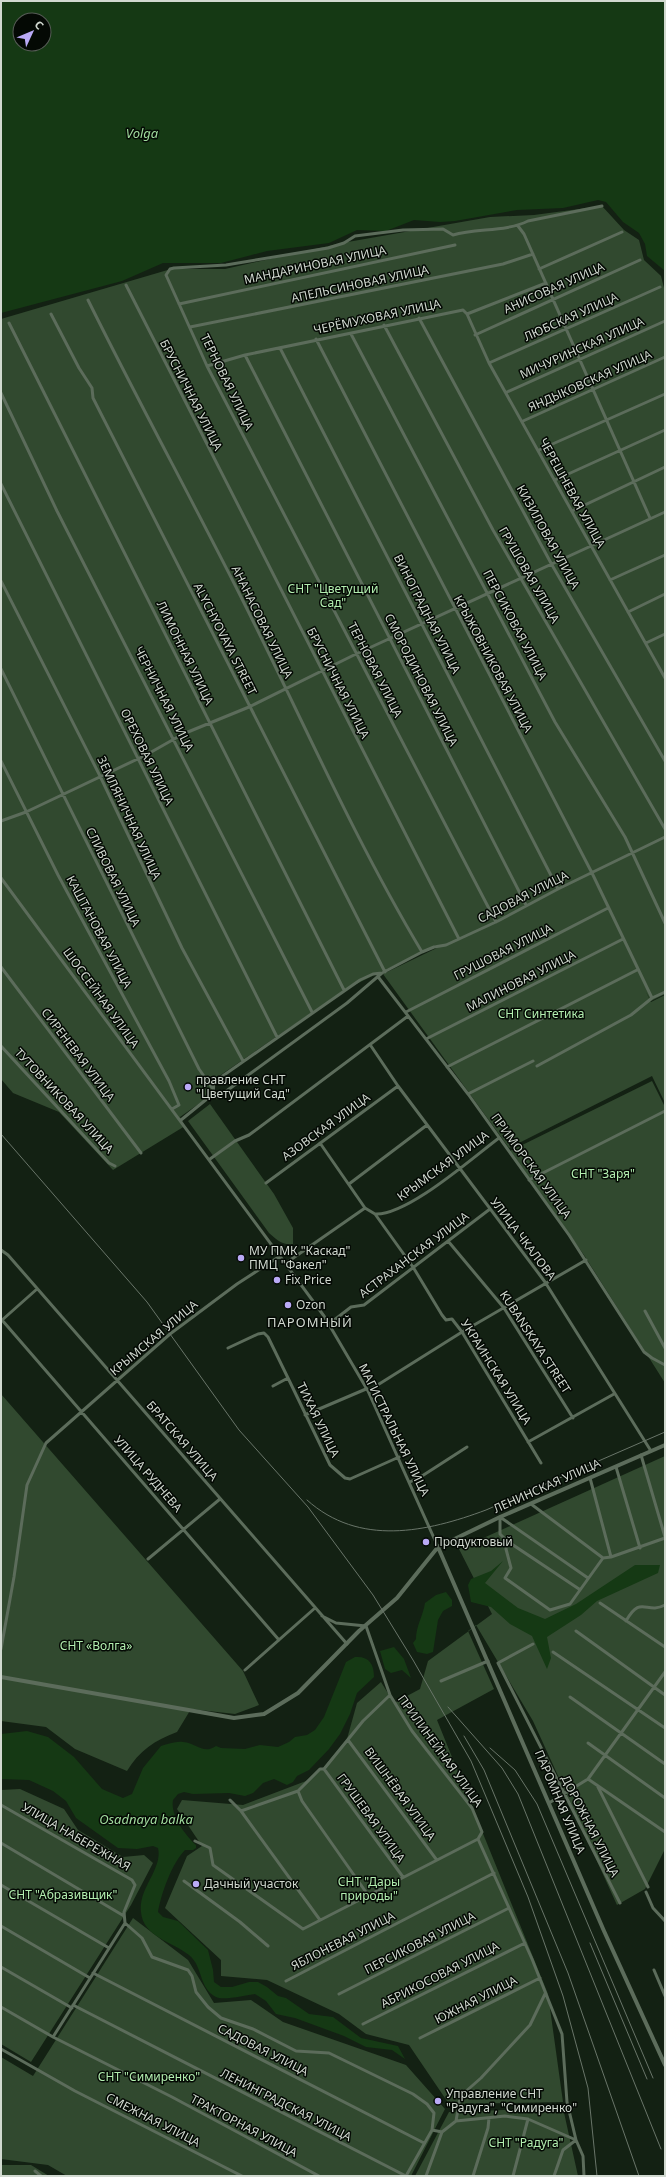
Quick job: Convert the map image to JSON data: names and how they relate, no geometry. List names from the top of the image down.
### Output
{
  "streets": {
    "street": [
      "МАНДАРИНОВАЯ УЛИЦА",
      "АПЕЛЬСИНОВАЯ УЛИЦА",
      "АНИСОВАЯ УЛИЦА",
      "ЧЕРЁМУХОВАЯ УЛИЦА",
      "ЛЮБСКАЯ УЛИЦА",
      "МИЧУРИНСКАЯ УЛИЦА",
      "ЯНДЫКОВСКАЯ УЛИЦА",
      "ТЕРНОВАЯ УЛИЦА",
      "БРУСНИЧНАЯ УЛИЦА",
      "ЧЕРЕШНЕВАЯ УЛИЦА",
      "КИЗИЛОВАЯ УЛИЦА",
      "ГРУШОВАЯ УЛИЦА",
      "ВИНОГРАДНАЯ УЛИЦА",
      "АНАНАСОВАЯ УЛИЦА",
      "ПЕРСИКОВАЯ УЛИЦА",
      "ALYCHYOVAYA STREET",
      "ЛИМОННАЯ УЛИЦА",
      "КРЫЖОВНИКОВАЯ УЛИЦА",
      "СМОРОДИНОВАЯ УЛИЦА",
      "ЧЕРНИЧНАЯ УЛИЦА",
      "ОРЕХОВАЯ УЛИЦА",
      "ЗЕМЛЯНИЧНАЯ УЛИЦА",
      "СЛИВОВАЯ УЛИЦА",
      "САДОВАЯ УЛИЦА",
      "КАШТАНОВАЯ УЛИЦА",
      "МАЛИНОВАЯ УЛИЦА",
      "ШОССЕЙНАЯ УЛИЦА",
      "СИРЕНЕВАЯ УЛИЦА",
      "ТУТОВНИКОВАЯ УЛИЦА",
      "АЗОВСКАЯ УЛИЦА",
      "КРЫМСКАЯ УЛИЦА",
      "ПРИМОРСКАЯ УЛИЦА",
      "УЛИЦА ЧКАЛОВА",
      "АСТРАХАНСКАЯ УЛИЦА",
      "KUBANSKAYA STREET",
      "УКРАИНСКАЯ УЛИЦА",
      "ТИХАЯ УЛИЦА",
      "МАГИСТРАЛЬНАЯ УЛИЦА",
      "БРАТСКАЯ УЛИЦА",
      "УЛИЦА РУДНЕВА",
      "ЛЕНИНСКАЯ УЛИЦА",
      "ПРИЛИНЕЙНАЯ УЛИЦА",
      "ВИШНЁВАЯ УЛИЦА",
      "ПАРОМНАЯ УЛИЦА",
      "ГРУШЕВАЯ УЛИЦА",
      "ДОРОЖНАЯ УЛИЦА",
      "УЛИЦА НАБЕРЕЖНАЯ",
      "ЯБЛОНЕВАЯ УЛИЦА",
      "АБРИКОСОВАЯ УЛИЦА",
      "ЮЖНАЯ УЛИЦА",
      "ЛЕНИНГРАДСКАЯ УЛИЦА",
      "СМЕЖНАЯ УЛИЦА",
      "ТРАКТОРНАЯ УЛИЦА"
    ]
  },
  "crossings": [
    ["МАНДАРИНОВАЯ УЛИЦА", "ТЕРНОВАЯ УЛИЦА"],
    ["АПЕЛЬСИНОВАЯ УЛИЦА", "ТЕРНОВАЯ УЛИЦА"],
    ["АНИСОВАЯ УЛИЦА", "ЧЕРЕШНЕВАЯ УЛИЦА"],
    ["ЧЕРЁМУХОВАЯ УЛИЦА", "ТЕРНОВАЯ УЛИЦА"],
    ["ЧЕРЁМУХОВАЯ УЛИЦА", "ЧЕРЕШНЕВАЯ УЛИЦА"],
    ["ЧЕРЁМУХОВАЯ УЛИЦА", "КИЗИЛОВАЯ УЛИЦА"],
    ["ЧЕРЁМУХОВАЯ УЛИЦА", "ГРУШОВАЯ УЛИЦА"],
    ["ЧЕРЁМУХОВАЯ УЛИЦА", "ВИНОГРАДНАЯ УЛИЦА"],
    ["ЧЕРЁМУХОВАЯ УЛИЦА", "ПЕРСИКОВАЯ УЛИЦА"],
    ["ЧЕРЁМУХОВАЯ УЛИЦА", "КРЫЖОВНИКОВАЯ УЛИЦА"],
    ["ЧЕРЁМУХОВАЯ УЛИЦА", "СМОРОДИНОВАЯ УЛИЦА"],
    ["ЛЮБСКАЯ УЛИЦА", "ЧЕРЕШНЕВАЯ УЛИЦА"],
    ["МИЧУРИНСКАЯ УЛИЦА", "ЧЕРЕШНЕВАЯ УЛИЦА"],
    ["ЯНДЫКОВСКАЯ УЛИЦА", "ЧЕРЕШНЕВАЯ УЛИЦА"],
    ["ТЕРНОВАЯ УЛИЦА", "САДОВАЯ УЛИЦА"],
    ["БРУСНИЧНАЯ УЛИЦА", "САДОВАЯ УЛИЦА"],
    ["ГРУШОВАЯ УЛИЦА", "КРЫЖОВНИКОВАЯ УЛИЦА"],
    ["ГРУШОВАЯ УЛИЦА", "ПРИМОРСКАЯ УЛИЦА"],
    ["ВИНОГРАДНАЯ УЛИЦА", "САДОВАЯ УЛИЦА"],
    ["АНАНАСОВАЯ УЛИЦА", "САДОВАЯ УЛИЦА"],
    ["ПЕРСИКОВАЯ УЛИЦА", "САДОВАЯ УЛИЦА"],
    ["ПЕРСИКОВАЯ УЛИЦА", "ПРИЛИНЕЙНАЯ УЛИЦА"],
    ["ALYCHYOVAYA STREET", "САДОВАЯ УЛИЦА"],
    ["ЛИМОННАЯ УЛИЦА", "САДОВАЯ УЛИЦА"],
    ["КРЫЖОВНИКОВАЯ УЛИЦА", "САДОВАЯ УЛИЦА"],
    ["КРЫЖОВНИКОВАЯ УЛИЦА", "МАЛИНОВАЯ УЛИЦА"],
    ["СМОРОДИНОВАЯ УЛИЦА", "САДОВАЯ УЛИЦА"],
    ["ЧЕРНИЧНАЯ УЛИЦА", "САДОВАЯ УЛИЦА"],
    ["ОРЕХОВАЯ УЛИЦА", "САДОВАЯ УЛИЦА"],
    ["ЗЕМЛЯНИЧНАЯ УЛИЦА", "САДОВАЯ УЛИЦА"],
    ["СЛИВОВАЯ УЛИЦА", "САДОВАЯ УЛИЦА"],
    ["КАШТАНОВАЯ УЛИЦА", "ШОССЕЙНАЯ УЛИЦА"],
    ["МАЛИНОВАЯ УЛИЦА", "ПРИМОРСКАЯ УЛИЦА"],
    ["ШОССЕЙНАЯ УЛИЦА", "МАГИСТРАЛЬНАЯ УЛИЦА"],
    ["АЗОВСКАЯ УЛИЦА", "УЛИЦА ЧКАЛОВА"],
    ["АЗОВСКАЯ УЛИЦА", "УКРАИНСКАЯ УЛИЦА"],
    ["КРЫМСКАЯ УЛИЦА", "ПРИМОРСКАЯ УЛИЦА"],
    ["КРЫМСКАЯ УЛИЦА", "УЛИЦА ЧКАЛОВА"],
    ["КРЫМСКАЯ УЛИЦА", "УКРАИНСКАЯ УЛИЦА"],
    ["КРЫМСКАЯ УЛИЦА", "МАГИСТРАЛЬНАЯ УЛИЦА"],
    ["КРЫМСКАЯ УЛИЦА", "БРАТСКАЯ УЛИЦА"],
    ["КРЫМСКАЯ УЛИЦА", "УЛИЦА РУДНЕВА"],
    ["УЛИЦА ЧКАЛОВА", "АСТРАХАНСКАЯ УЛИЦА"],
    ["УЛИЦА ЧКАЛОВА", "ЛЕНИНСКАЯ УЛИЦА"],
    ["АСТРАХАНСКАЯ УЛИЦА", "KUBANSKAYA STREET"],
    ["АСТРАХАНСКАЯ УЛИЦА", "УКРАИНСКАЯ УЛИЦА"],
    ["АСТРАХАНСКАЯ УЛИЦА", "МАГИСТРАЛЬНАЯ УЛИЦА"],
    ["ТИХАЯ УЛИЦА", "МАГИСТРАЛЬНАЯ УЛИЦА"],
    ["МАГИСТРАЛЬНАЯ УЛИЦА", "ЛЕНИНСКАЯ УЛИЦА"],
    ["МАГИСТРАЛЬНАЯ УЛИЦА", "ПАРОМНАЯ УЛИЦА"],
    ["ЛЕНИНСКАЯ УЛИЦА", "ПАРОМНАЯ УЛИЦА"],
    ["ПРИЛИНЕЙНАЯ УЛИЦА", "ЯБЛОНЕВАЯ УЛИЦА"],
    ["ПРИЛИНЕЙНАЯ УЛИЦА", "АБРИКОСОВАЯ УЛИЦА"],
    ["ПРИЛИНЕЙНАЯ УЛИЦА", "ЮЖНАЯ УЛИЦА"]
  ],
  "districts": ["ПАРОМНЫЙ"],
  "water": ["Volga", "Osadnaya balka"],
  "parks": [
    "СНТ \"Цветущий Сад\"",
    "СНТ Синтетика",
    "СНТ \"Заря\"",
    "СНТ «Волга»",
    "СНТ \"Дары природы\"",
    "СНТ \"Абразивщик\"",
    "СНТ \"Симиренко\"",
    "СНТ \"Радуга\""
  ],
  "places": [
    "правление СНТ \"Цветущий Сад\"",
    "МУ ПМК \"Каскад\" ПМЦ \"Факел\"",
    "Fix Price",
    "Ozon",
    "Продуктовый",
    "Дачный участок",
    "Управление СНТ \"Радуга\", \"Симиренко\""
  ],
  "north": "top right"
}
